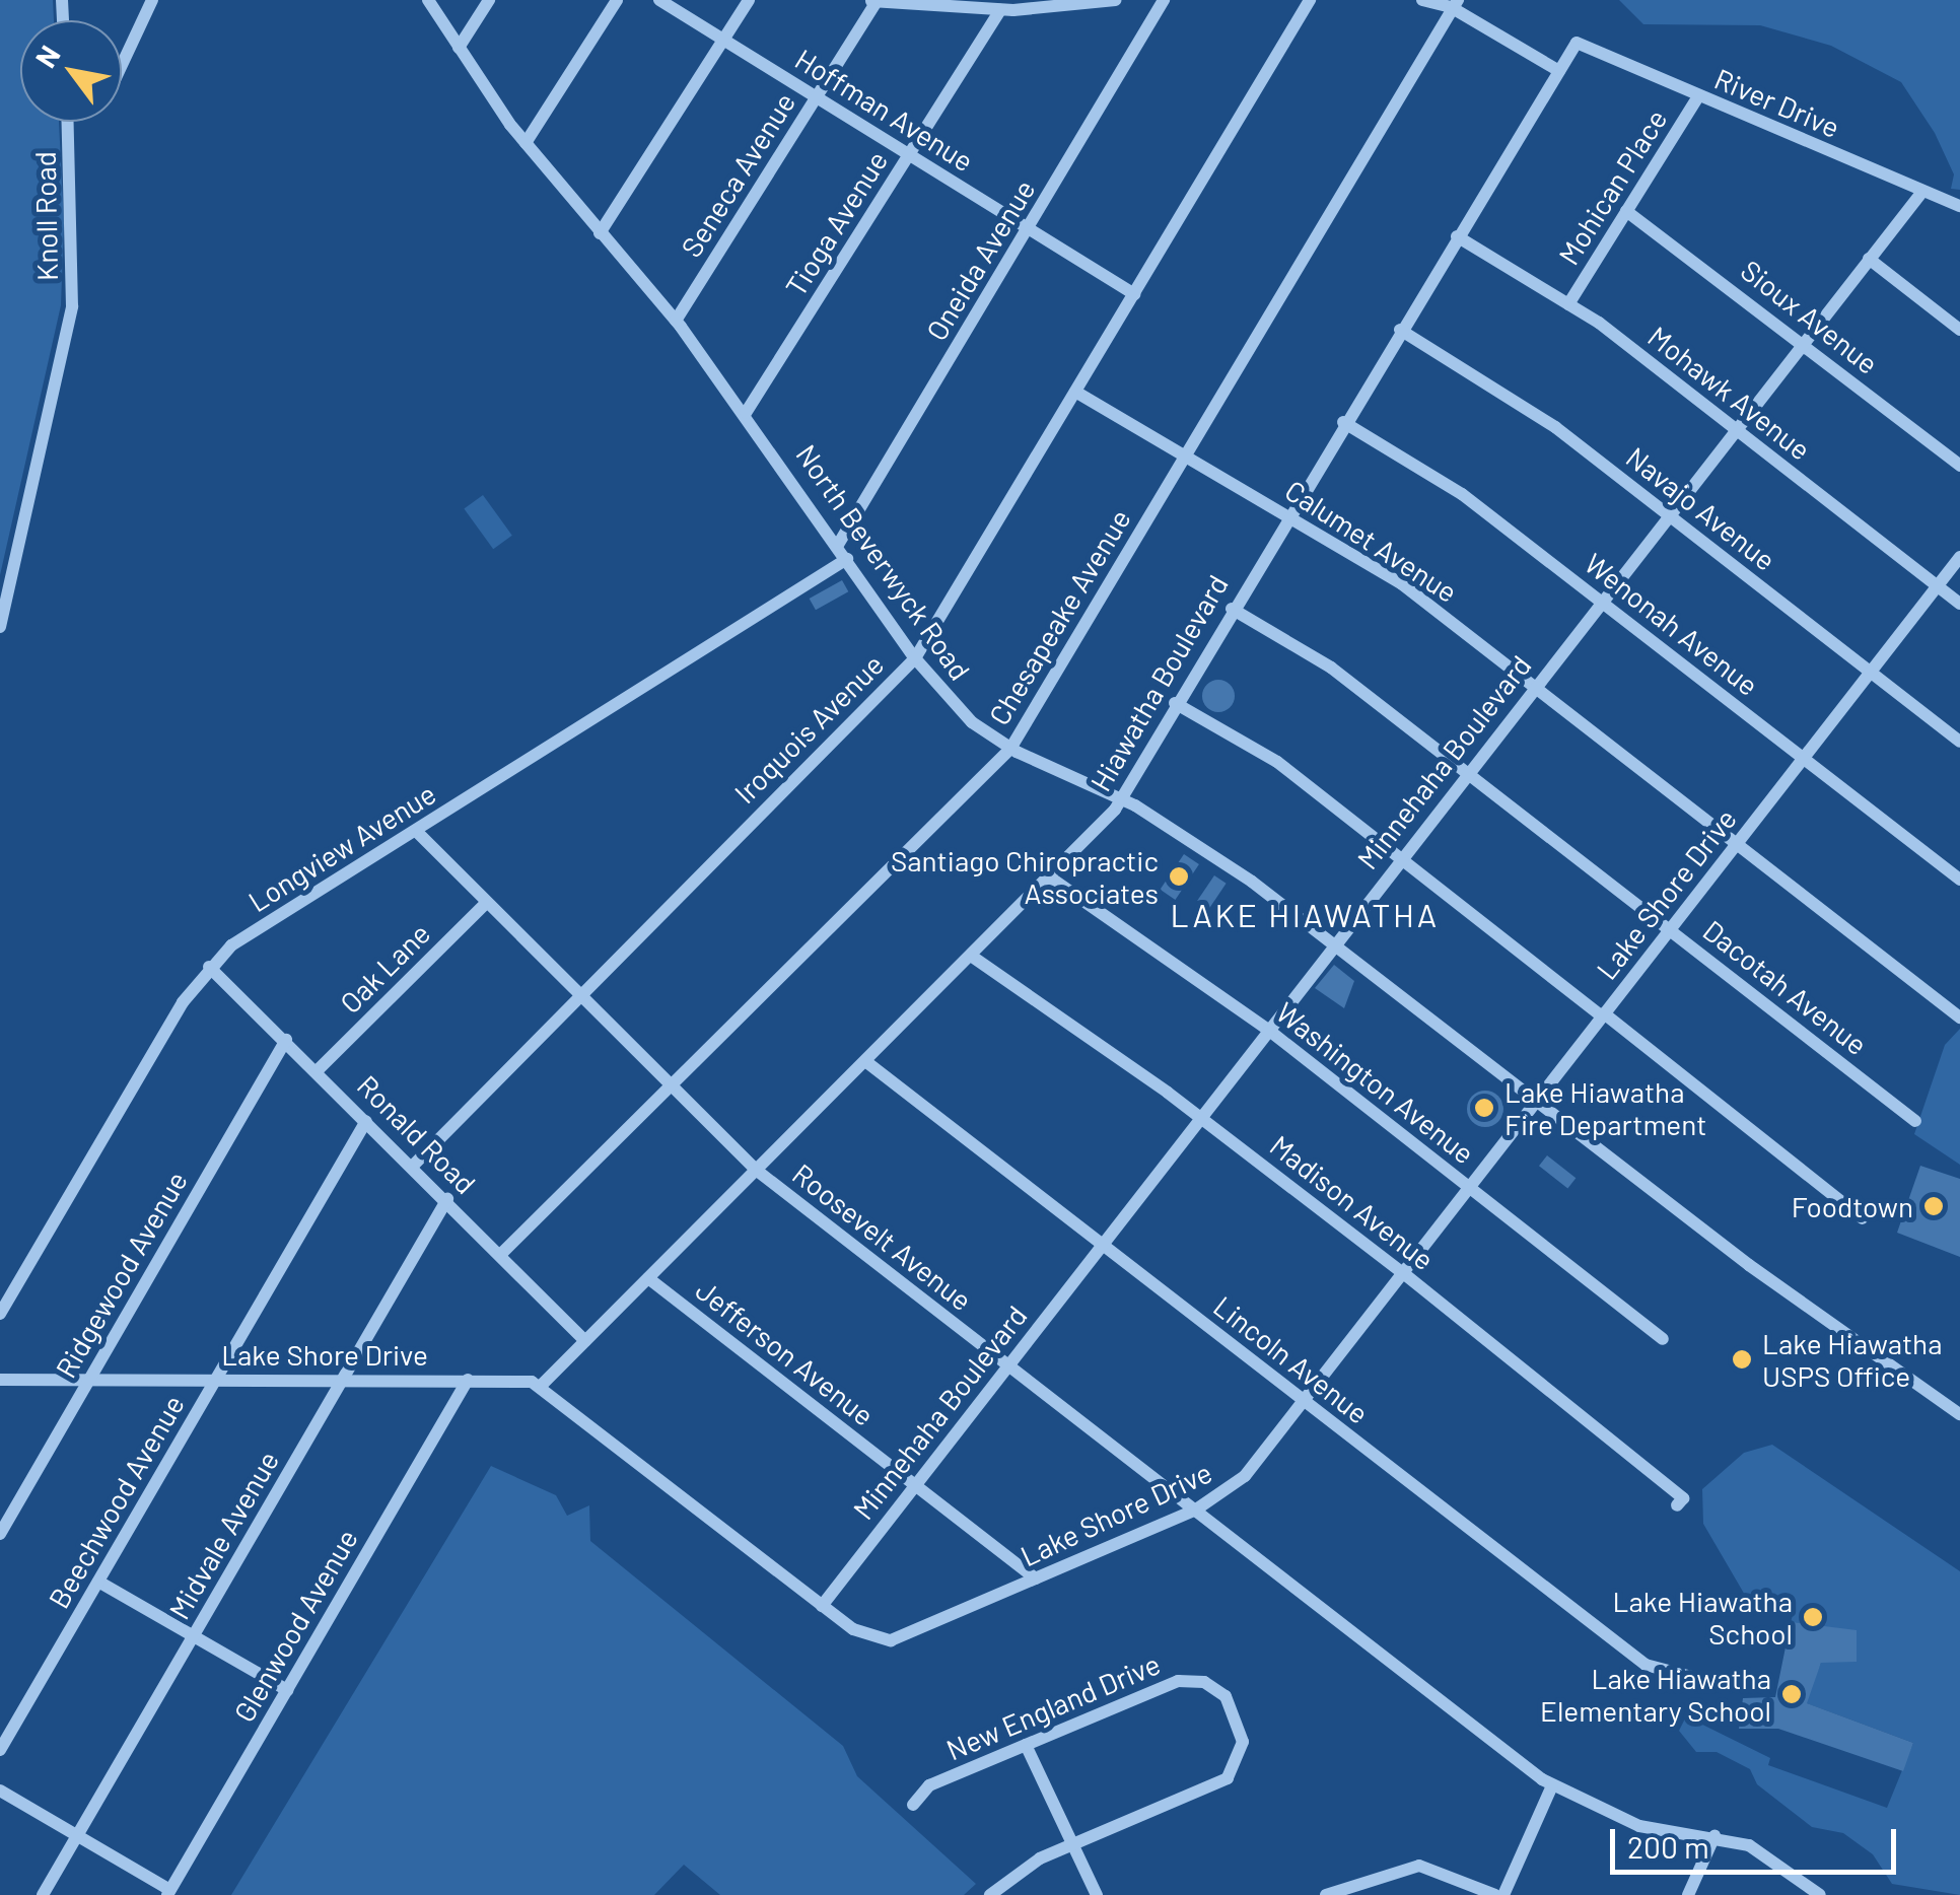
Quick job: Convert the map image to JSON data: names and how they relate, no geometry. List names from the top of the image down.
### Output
{
  "streets": {
    "street": [
      "River Drive",
      "Hoffman Avenue",
      "Seneca Avenue",
      "Mohican Place",
      "Knoll Road",
      "Tioga Avenue",
      "Oneida Avenue",
      "Sioux Avenue",
      "Mohawk Avenue",
      "Navajo Avenue",
      "Calumet Avenue",
      "North Beverwyck Road",
      "Chesapeake Avenue",
      "Wenonah Avenue",
      "Hiawatha Boulevard",
      "Iroquois Avenue",
      "Minnehaha Boulevard",
      "Longview Avenue",
      "Lake Shore Drive",
      "Oak Lane",
      "Dacotah Avenue",
      "Washington Avenue",
      "Ronald Road",
      "Madison Avenue",
      "Roosevelt Avenue",
      "Ridgewood Avenue",
      "Jefferson Avenue",
      "Lincoln Avenue",
      "Beechwood Avenue",
      "Midvale Avenue",
      "Glenwood Avenue",
      "New England Drive"
    ]
  },
  "crossings": [
    ["River Drive", "Mohican Place"],
    ["River Drive", "Hiawatha Boulevard"],
    ["River Drive", "Minnehaha Boulevard"],
    ["Hoffman Avenue", "Seneca Avenue"],
    ["Hoffman Avenue", "Tioga Avenue"],
    ["Hoffman Avenue", "Oneida Avenue"],
    ["Hoffman Avenue", "Iroquois Avenue"],
    ["Seneca Avenue", "North Beverwyck Road"],
    ["Mohican Place", "Sioux Avenue"],
    ["Mohican Place", "Mohawk Avenue"],
    ["Tioga Avenue", "North Beverwyck Road"],
    ["Oneida Avenue", "North Beverwyck Road"],
    ["Sioux Avenue", "Minnehaha Boulevard"],
    ["Mohawk Avenue", "Hiawatha Boulevard"],
    ["Mohawk Avenue", "Minnehaha Boulevard"],
    ["Mohawk Avenue", "Lake Shore Drive"],
    ["Navajo Avenue", "Hiawatha Boulevard"],
    ["Navajo Avenue", "Minnehaha Boulevard"],
    ["Navajo Avenue", "Lake Shore Drive"],
    ["Calumet Avenue", "Chesapeake Avenue"],
    ["Calumet Avenue", "Hiawatha Boulevard"],
    ["Calumet Avenue", "Iroquois Avenue"],
    ["Calumet Avenue", "Minnehaha Boulevard"],
    ["Calumet Avenue", "Lake Shore Drive"],
    ["North Beverwyck Road", "Chesapeake Avenue"],
    ["North Beverwyck Road", "Hiawatha Boulevard"],
    ["North Beverwyck Road", "Iroquois Avenue"],
    ["North Beverwyck Road", "Minnehaha Boulevard"],
    ["North Beverwyck Road", "Longview Avenue"],
    ["North Beverwyck Road", "Lake Shore Drive"],
    ["Chesapeake Avenue", "Ronald Road"],
    ["Chesapeake Avenue", "Roosevelt Avenue"],
    ["Wenonah Avenue", "Hiawatha Boulevard"],
    ["Wenonah Avenue", "Minnehaha Boulevard"],
    ["Wenonah Avenue", "Lake Shore Drive"],
    ["Hiawatha Boulevard", "Lake Shore Drive"],
    ["Hiawatha Boulevard", "Dacotah Avenue"],
    ["Hiawatha Boulevard", "Washington Avenue"],
    ["Hiawatha Boulevard", "Ronald Road"],
    ["Hiawatha Boulevard", "Madison Avenue"],
    ["Hiawatha Boulevard", "Roosevelt Avenue"],
    ["Hiawatha Boulevard", "Jefferson Avenue"],
    ["Hiawatha Boulevard", "Lincoln Avenue"],
    ["Iroquois Avenue", "Ronald Road"],
    ["Iroquois Avenue", "Roosevelt Avenue"],
    ["Minnehaha Boulevard", "Lake Shore Drive"],
    ["Minnehaha Boulevard", "Dacotah Avenue"],
    ["Minnehaha Boulevard", "Washington Avenue"],
    ["Minnehaha Boulevard", "Madison Avenue"],
    ["Minnehaha Boulevard", "Roosevelt Avenue"],
    ["Minnehaha Boulevard", "Jefferson Avenue"],
    ["Minnehaha Boulevard", "Lincoln Avenue"],
    ["Longview Avenue", "Ronald Road"],
    ["Longview Avenue", "Roosevelt Avenue"],
    ["Lake Shore Drive", "Dacotah Avenue"],
    ["Lake Shore Drive", "Washington Avenue"],
    ["Lake Shore Drive", "Madison Avenue"],
    ["Lake Shore Drive", "Roosevelt Avenue"],
    ["Lake Shore Drive", "Ridgewood Avenue"],
    ["Lake Shore Drive", "Jefferson Avenue"],
    ["Lake Shore Drive", "Lincoln Avenue"],
    ["Lake Shore Drive", "Beechwood Avenue"],
    ["Lake Shore Drive", "Midvale Avenue"],
    ["Lake Shore Drive", "Glenwood Avenue"],
    ["Oak Lane", "Ronald Road"],
    ["Oak Lane", "Roosevelt Avenue"],
    ["Ronald Road", "Ridgewood Avenue"],
    ["Ronald Road", "Beechwood Avenue"],
    ["Ronald Road", "Midvale Avenue"]
  ],
  "districts": ["LAKE HIAWATHA"],
  "places": [
    "Santiago Chiropractic Associates",
    "Lake Hiawatha Fire Department",
    "Foodtown",
    "Lake Hiawatha USPS Office",
    "Lake Hiawatha School",
    "Lake Hiawatha Elementary School"
  ],
  "scale_bar": "200 m",
  "north": "top left"
}
